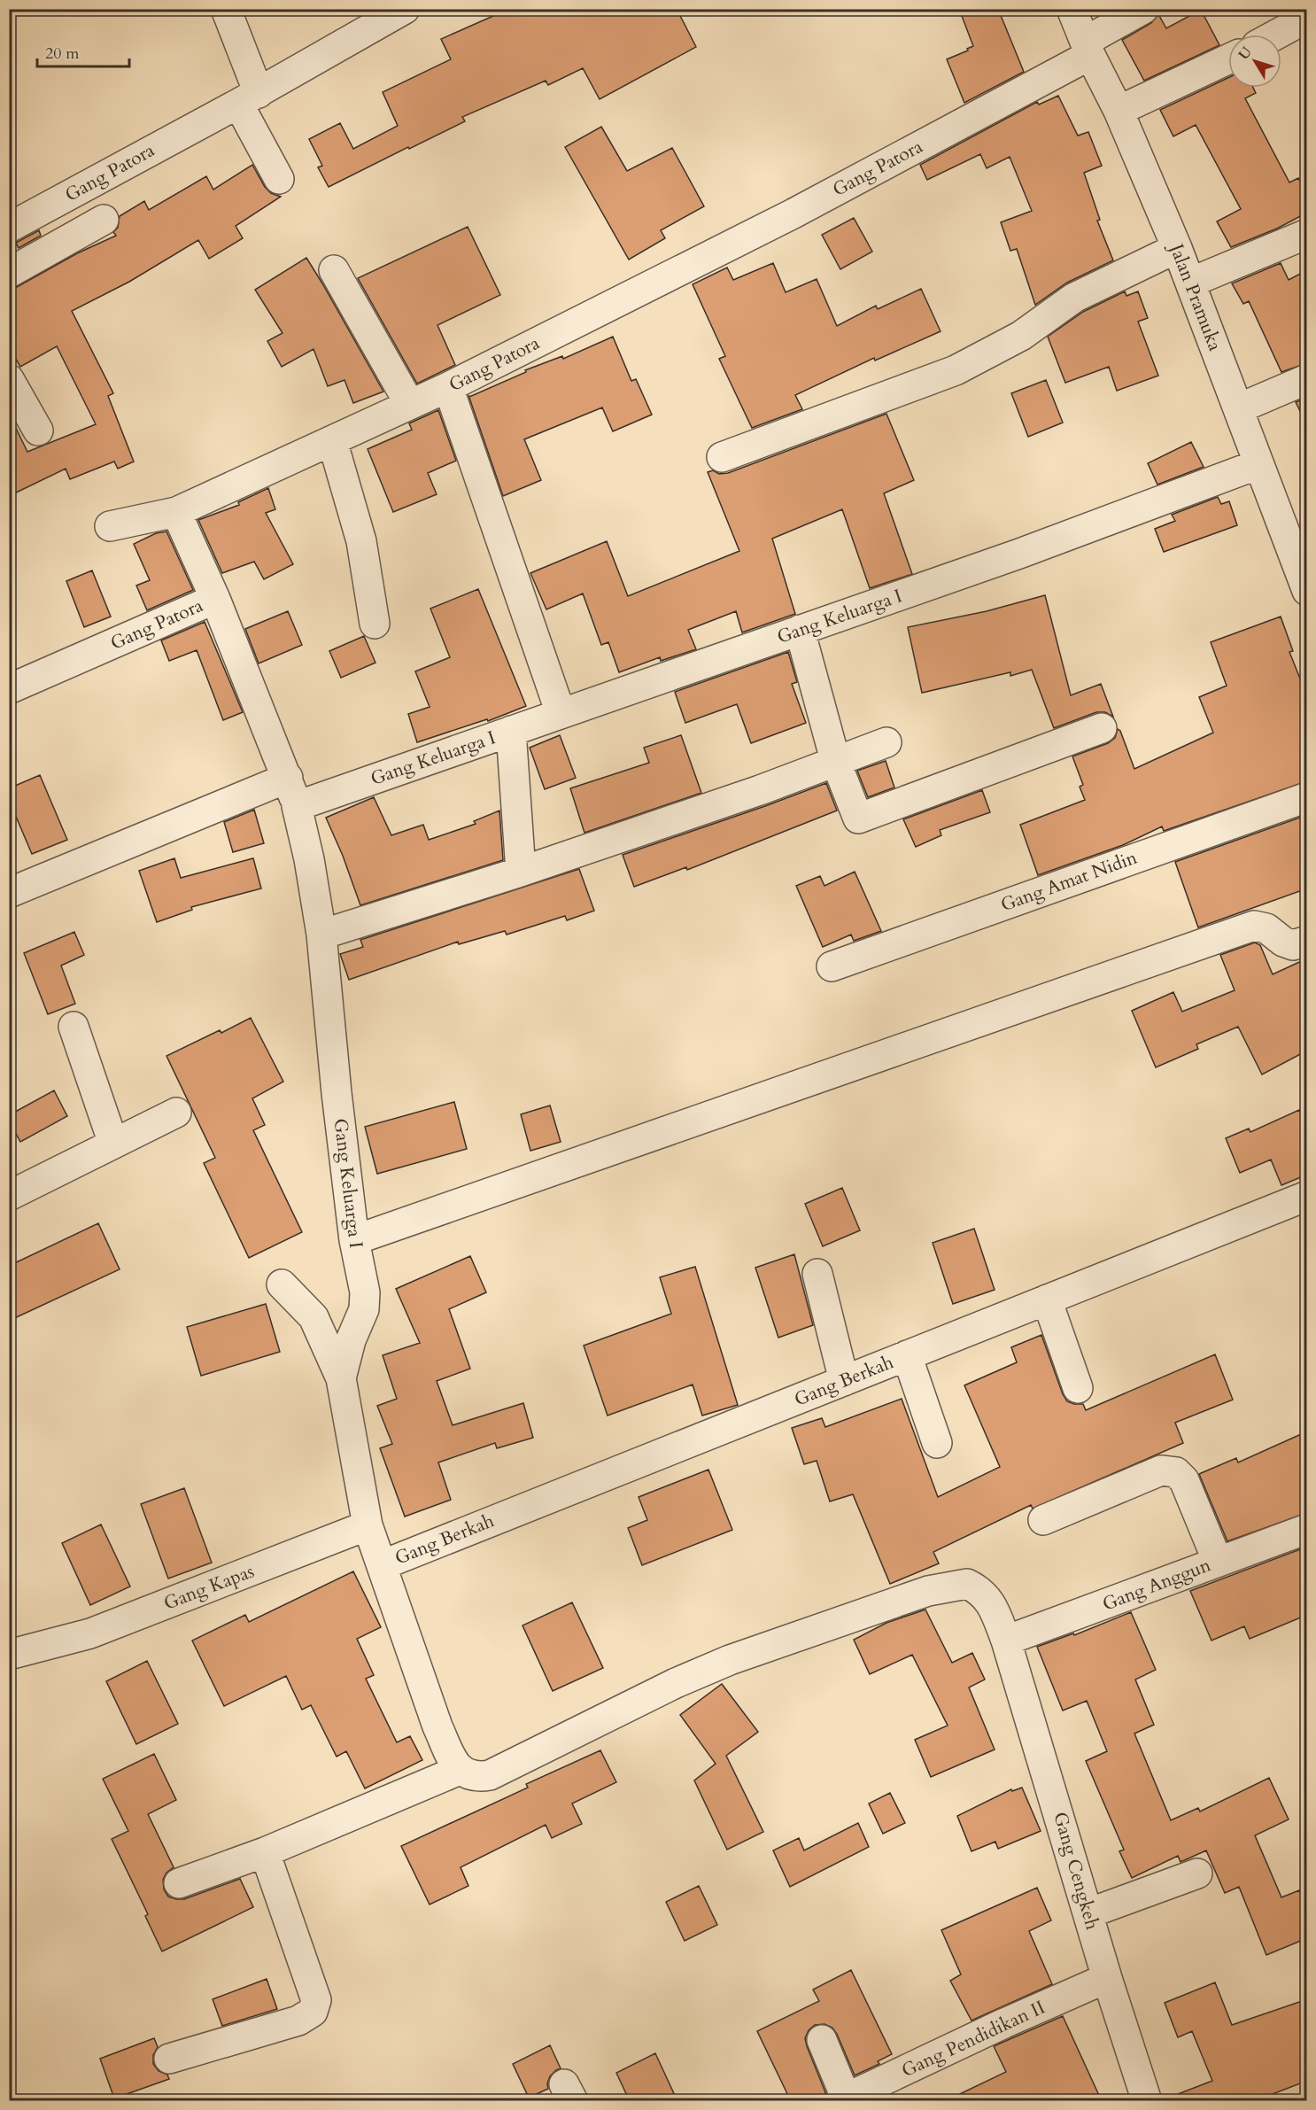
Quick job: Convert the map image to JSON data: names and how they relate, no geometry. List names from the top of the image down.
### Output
{
  "streets": {
    "street": [
      "Gang Patora",
      "Jalan Pramuka",
      "Gang Keluarga I",
      "Gang Amat Nidin",
      "Gang Berkah",
      "Gang Anggun",
      "Gang Kapas",
      "Gang Cengkeh",
      "Gang Pendidikan II"
    ]
  },
  "crossings": [
    ["Gang Patora", "Jalan Pramuka"],
    ["Jalan Pramuka", "Gang Keluarga I"],
    ["Gang Keluarga I", "Gang Kapas"],
    ["Gang Anggun", "Gang Cengkeh"],
    ["Gang Cengkeh", "Gang Pendidikan II"]
  ],
  "scale_bar": "20 m",
  "north": "top left"
}
